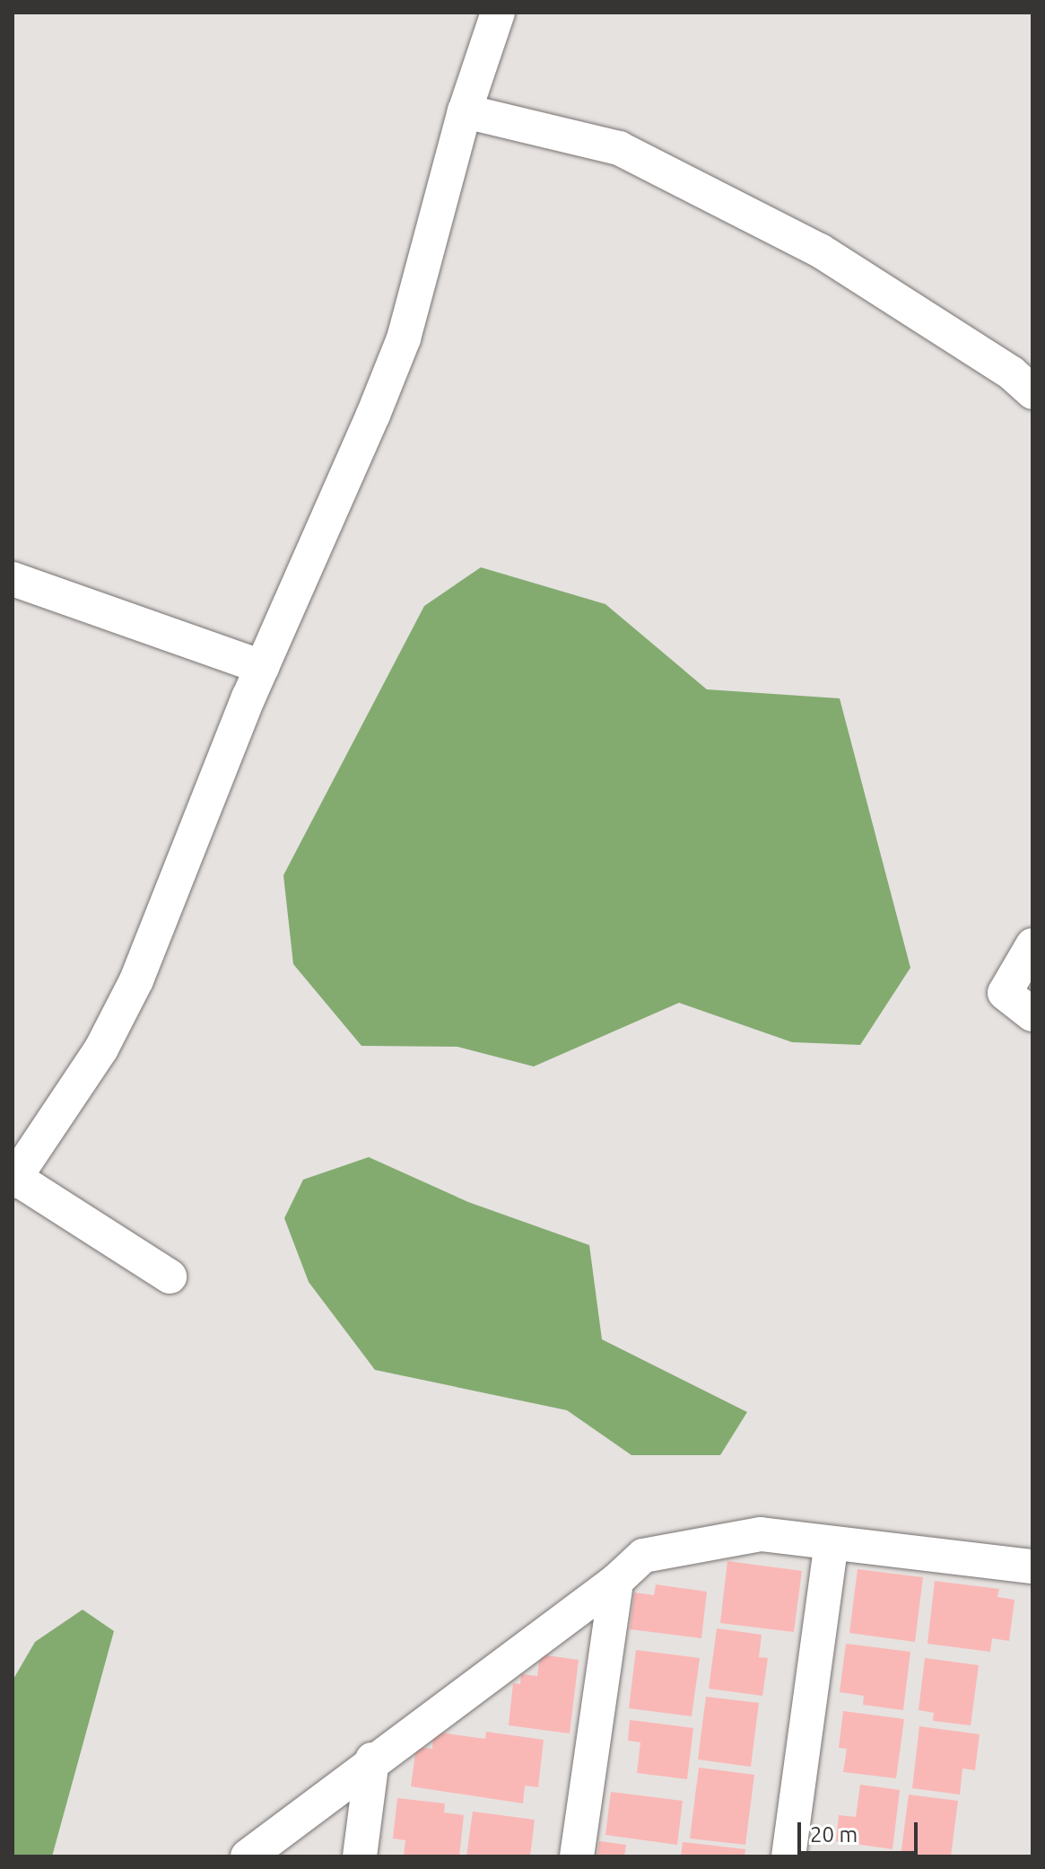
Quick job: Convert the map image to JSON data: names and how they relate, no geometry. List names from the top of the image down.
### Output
{
  "scale_bar": "20 m"
}
